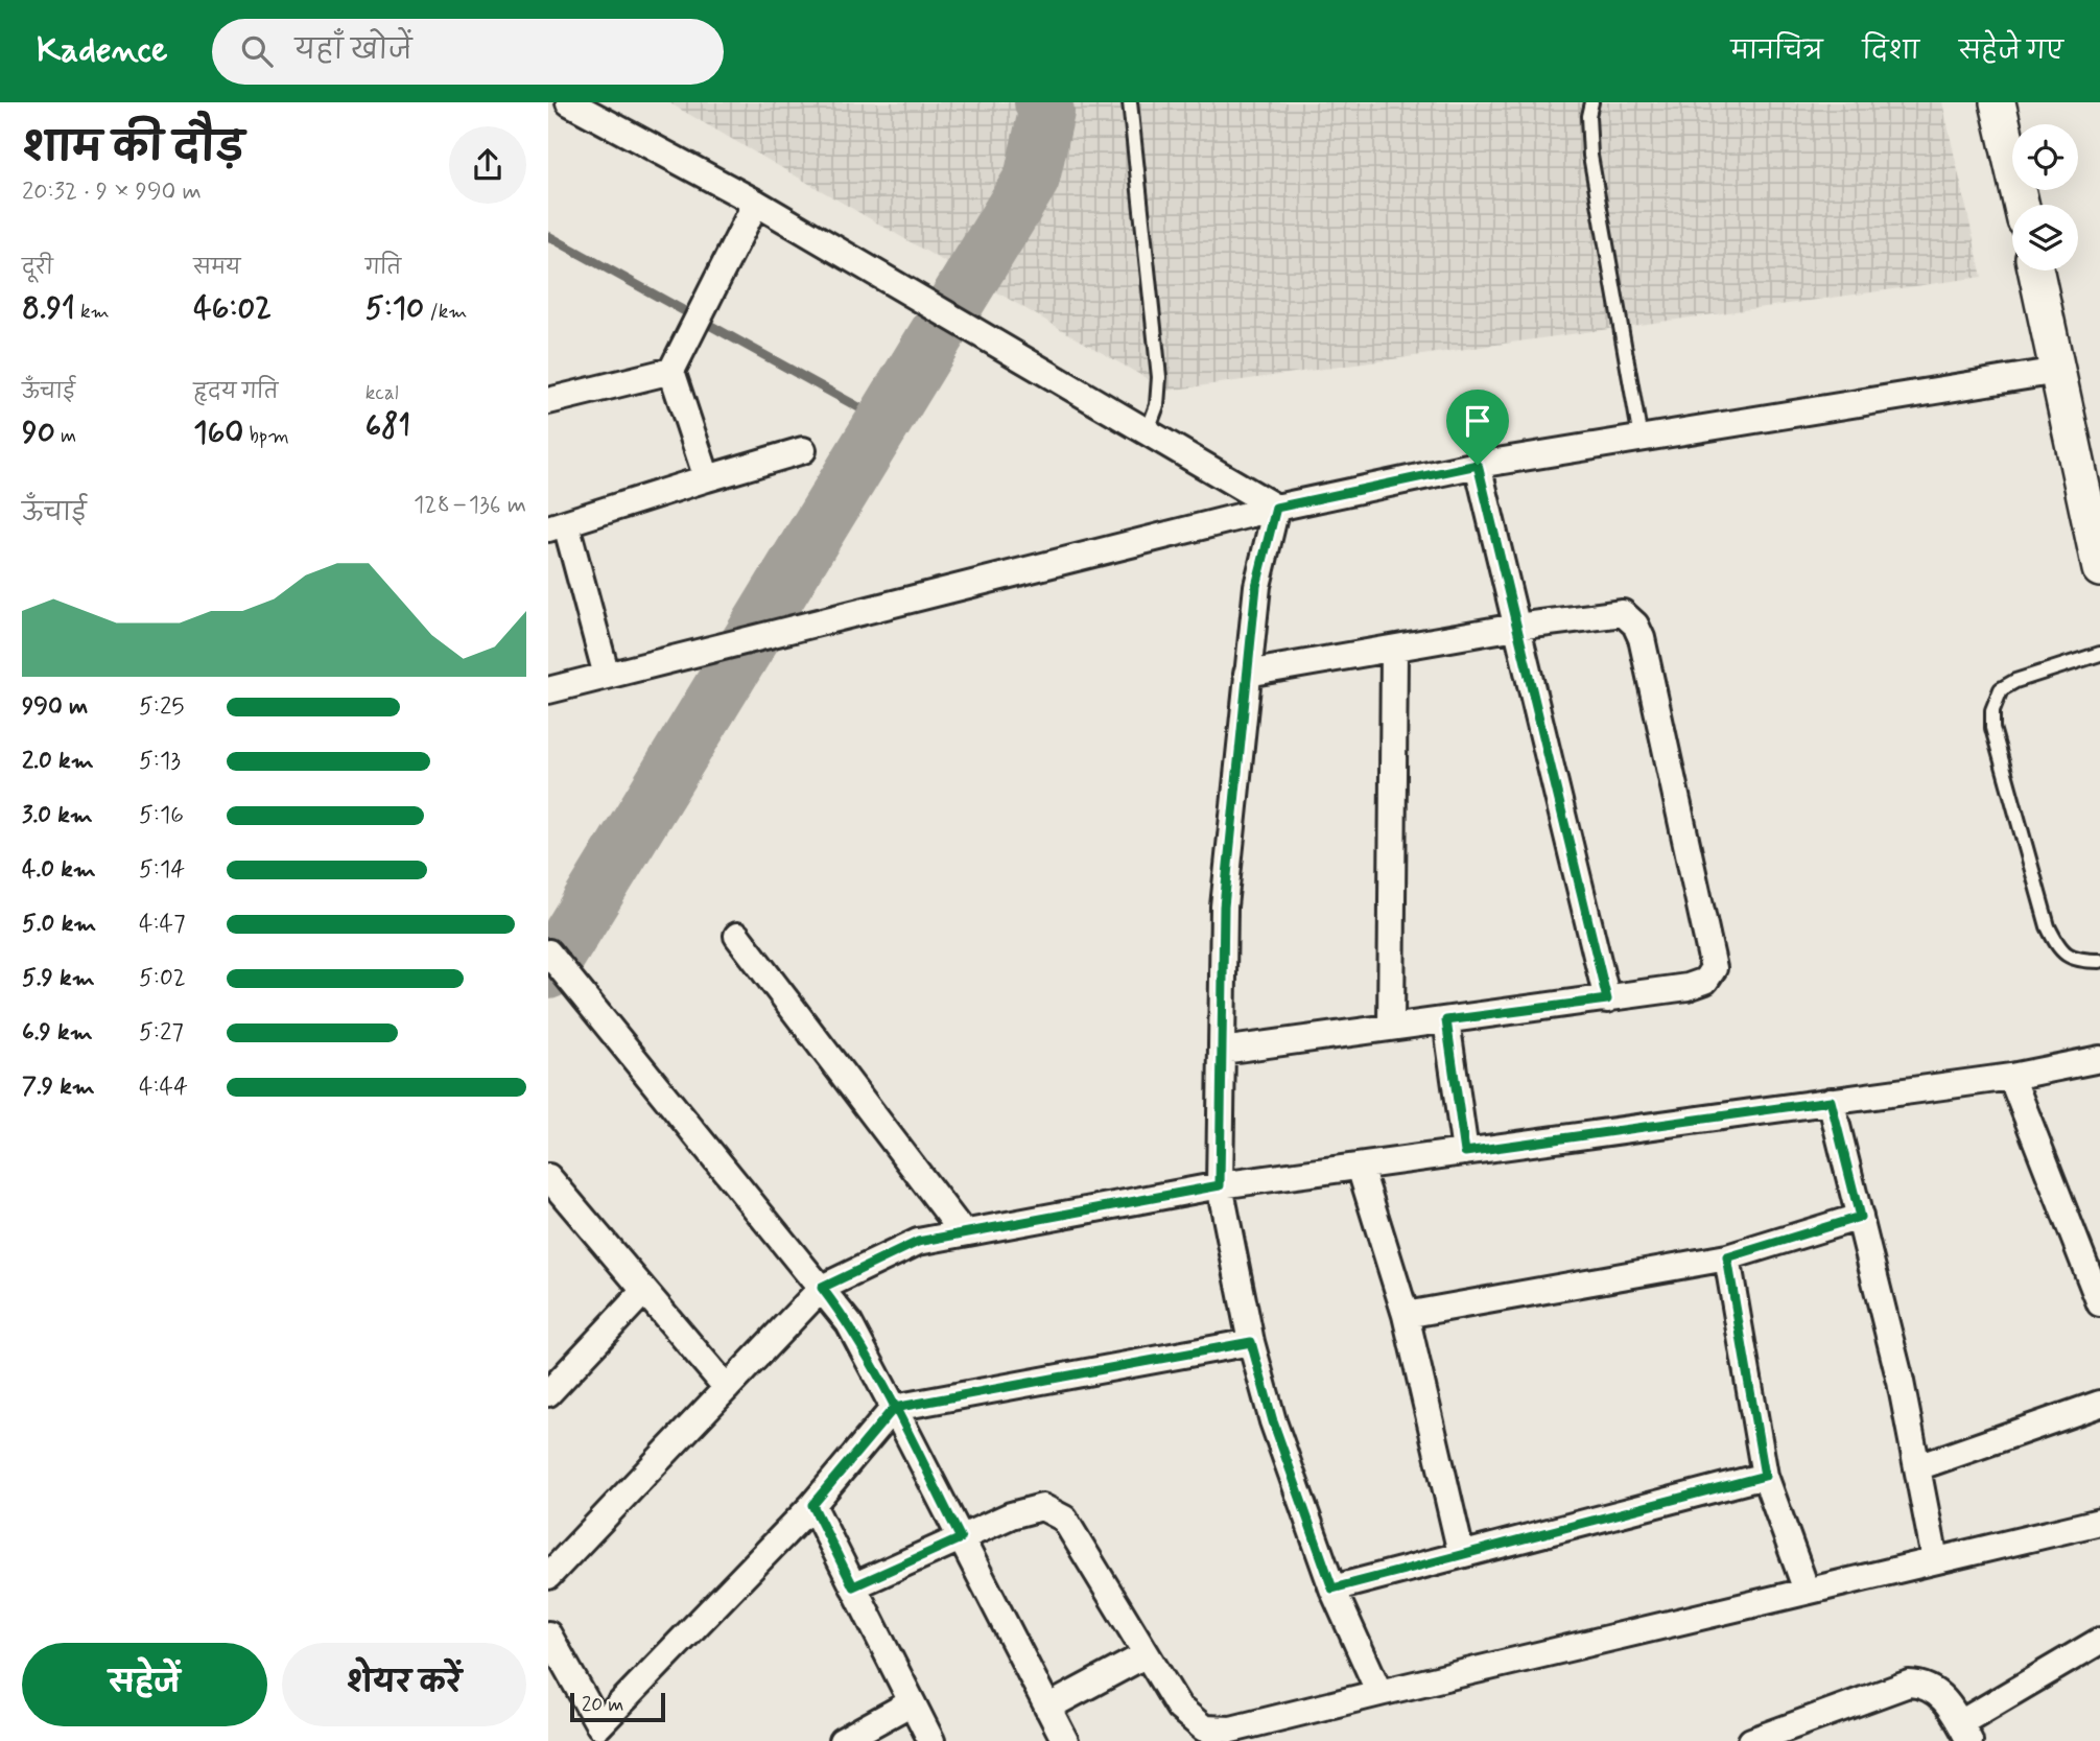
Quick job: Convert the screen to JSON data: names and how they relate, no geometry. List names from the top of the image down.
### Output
{
  "scale_bar": "20 m",
  "page": {
    "header": "Kadence",
    "search": "यहाँ खोजें",
    "nav": ["मानचित्र", "दिशा", "सहेजे गए"],
    "heading": ["शाम की दौड़", "20:32 · 9 × 990 m"],
    "stats": [
      ["दूरी", "8.91 km"],
      ["समय", "46:02"],
      ["गति", "5:10 /km"],
      ["ऊँचाई", "90 m"],
      ["हृदय गति", "160 bpm"],
      ["kcal", "681"]
    ],
    "chart": ["ऊँचाई", "128–136 m"],
    "list": [
      {
        "name": "990 m",
        "note": "5:25"
      },
      {
        "name": "2.0 km",
        "note": "5:13"
      },
      {
        "name": "3.0 km",
        "note": "5:16"
      },
      {
        "name": "4.0 km",
        "note": "5:14"
      },
      {
        "name": "5.0 km",
        "note": "4:47"
      },
      {
        "name": "5.9 km",
        "note": "5:02"
      },
      {
        "name": "6.9 km",
        "note": "5:27"
      },
      {
        "name": "7.9 km",
        "note": "4:44"
      }
    ],
    "buttons": ["सहेजें", "शेयर करें"],
    "scale": "20 m"
  }
}
